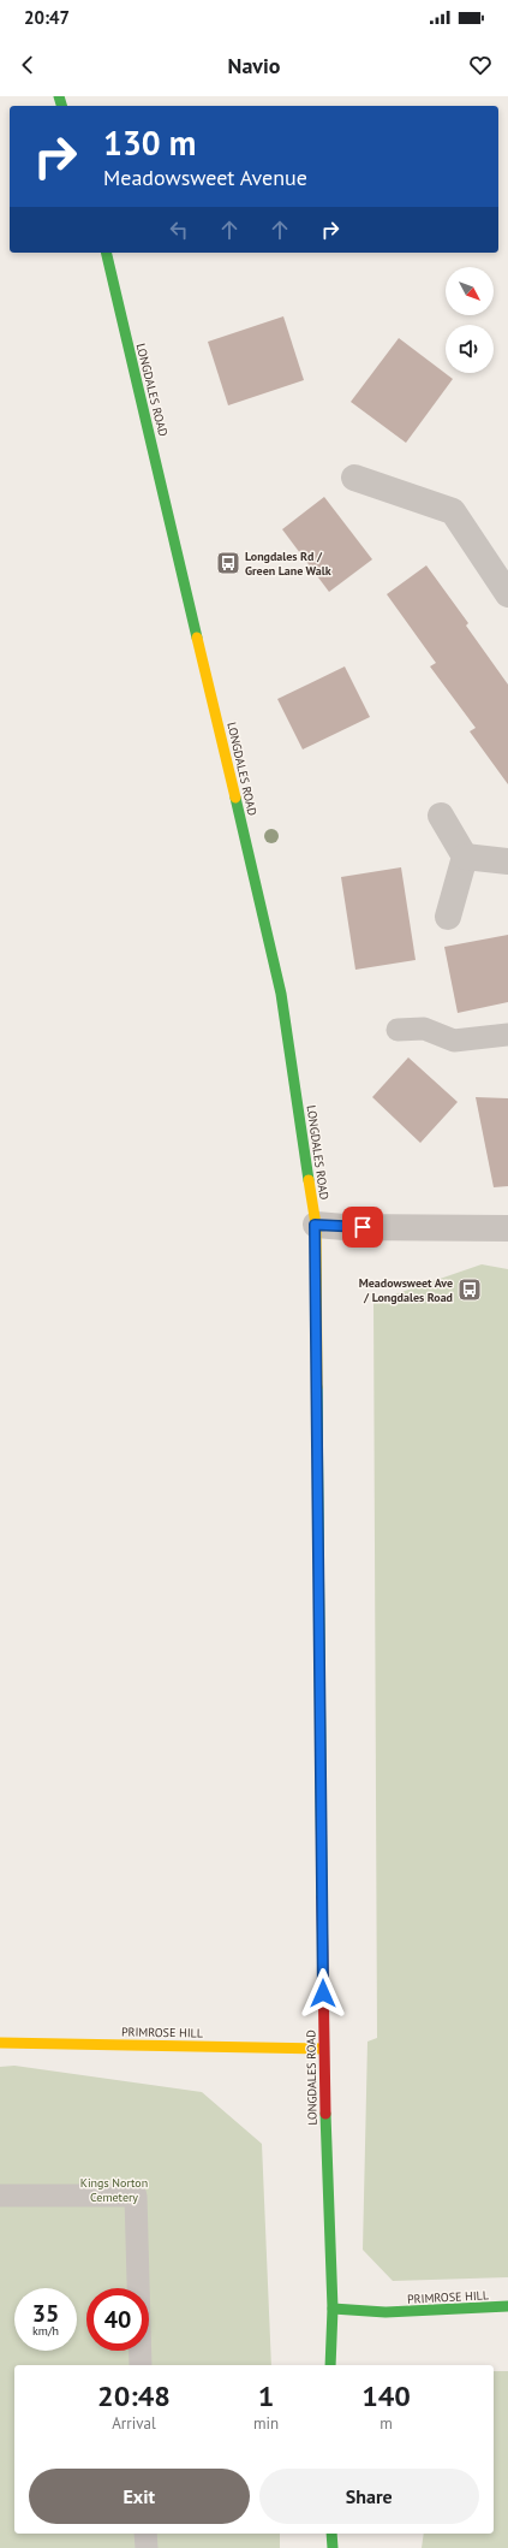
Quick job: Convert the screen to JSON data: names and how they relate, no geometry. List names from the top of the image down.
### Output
{
  "streets": {
    "street": ["LONGDALES ROAD", "PRIMROSE HILL"]
  },
  "crossings": [
    ["LONGDALES ROAD", "PRIMROSE HILL"]
  ],
  "parks": ["Kings Norton Cemetery"],
  "places": {
    "bus stop": ["Longdales Rd / Green Lane Walk", "Meadowsweet Ave / Longdales Road"]
  },
  "north": "bottom right",
  "page": {
    "status": "20:47",
    "header": "Navio",
    "turn": ["130 m", "Meadowsweet Avenue"],
    "speed": "35 km/h",
    "limit": "40",
    "eta": [
      "20:48",
      "Arrival",
      "1",
      "min",
      "140",
      "m"
    ],
    "buttons": ["Exit", "Share"]
  }
}
